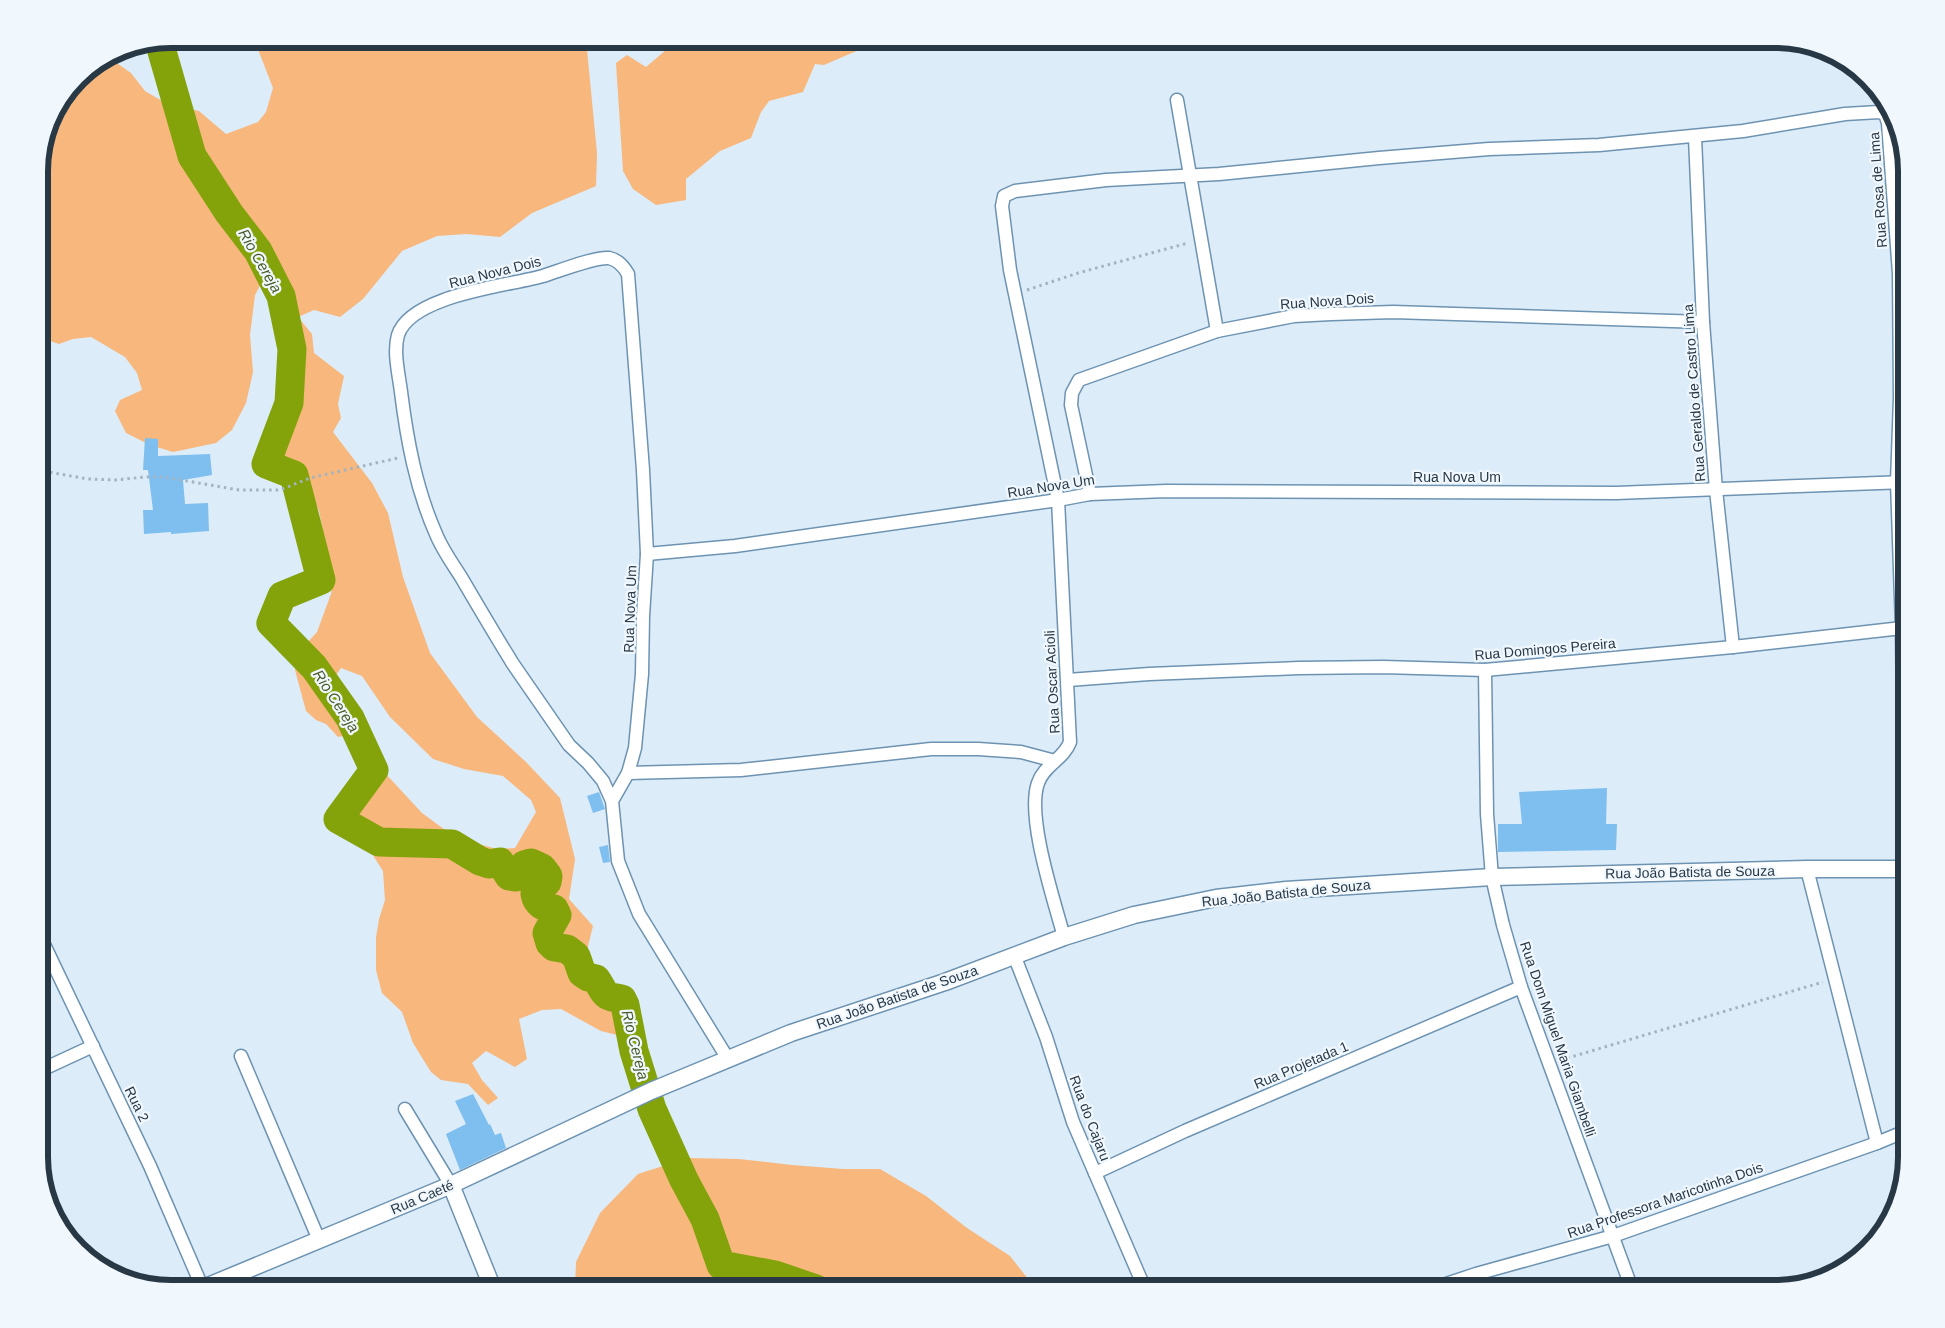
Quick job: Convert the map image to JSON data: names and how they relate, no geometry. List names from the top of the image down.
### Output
{
  "streets": {
    "street": [
      "Rua Rosa de Lima",
      "Rua Nova Dois",
      "Rua Geraldo de Castro Lima",
      "Rua Nova Um",
      "Rua Domingos Pereira",
      "Rua Oscar Acioli",
      "Rua João Batista de Souza",
      "Rua Dom Miguel Maria Giambelli",
      "Rua Projetada 1",
      "Rua 2",
      "Rua do Cajaru",
      "Rua Caeté",
      "Rua Professora Maricotinha Dois"
    ]
  },
  "crossings": [
    ["Rua Rosa de Lima", "Rua Geraldo de Castro Lima"],
    ["Rua Nova Dois", "Rua Geraldo de Castro Lima"],
    ["Rua Nova Dois", "Rua Nova Um"],
    ["Rua Geraldo de Castro Lima", "Rua Nova Um"],
    ["Rua Geraldo de Castro Lima", "Rua Domingos Pereira"],
    ["Rua Nova Um", "Rua Oscar Acioli"],
    ["Rua Domingos Pereira", "Rua Oscar Acioli"],
    ["Rua Domingos Pereira", "Rua Dom Miguel Maria Giambelli"],
    ["Rua Oscar Acioli", "Rua João Batista de Souza"],
    ["Rua João Batista de Souza", "Rua Dom Miguel Maria Giambelli"],
    ["Rua João Batista de Souza", "Rua do Cajaru"],
    ["Rua João Batista de Souza", "Rua Caeté"],
    ["Rua Dom Miguel Maria Giambelli", "Rua Projetada 1"],
    ["Rua Dom Miguel Maria Giambelli", "Rua Professora Maricotinha Dois"],
    ["Rua Projetada 1", "Rua do Cajaru"]
  ],
  "water": ["Rio Cereja"]
}
